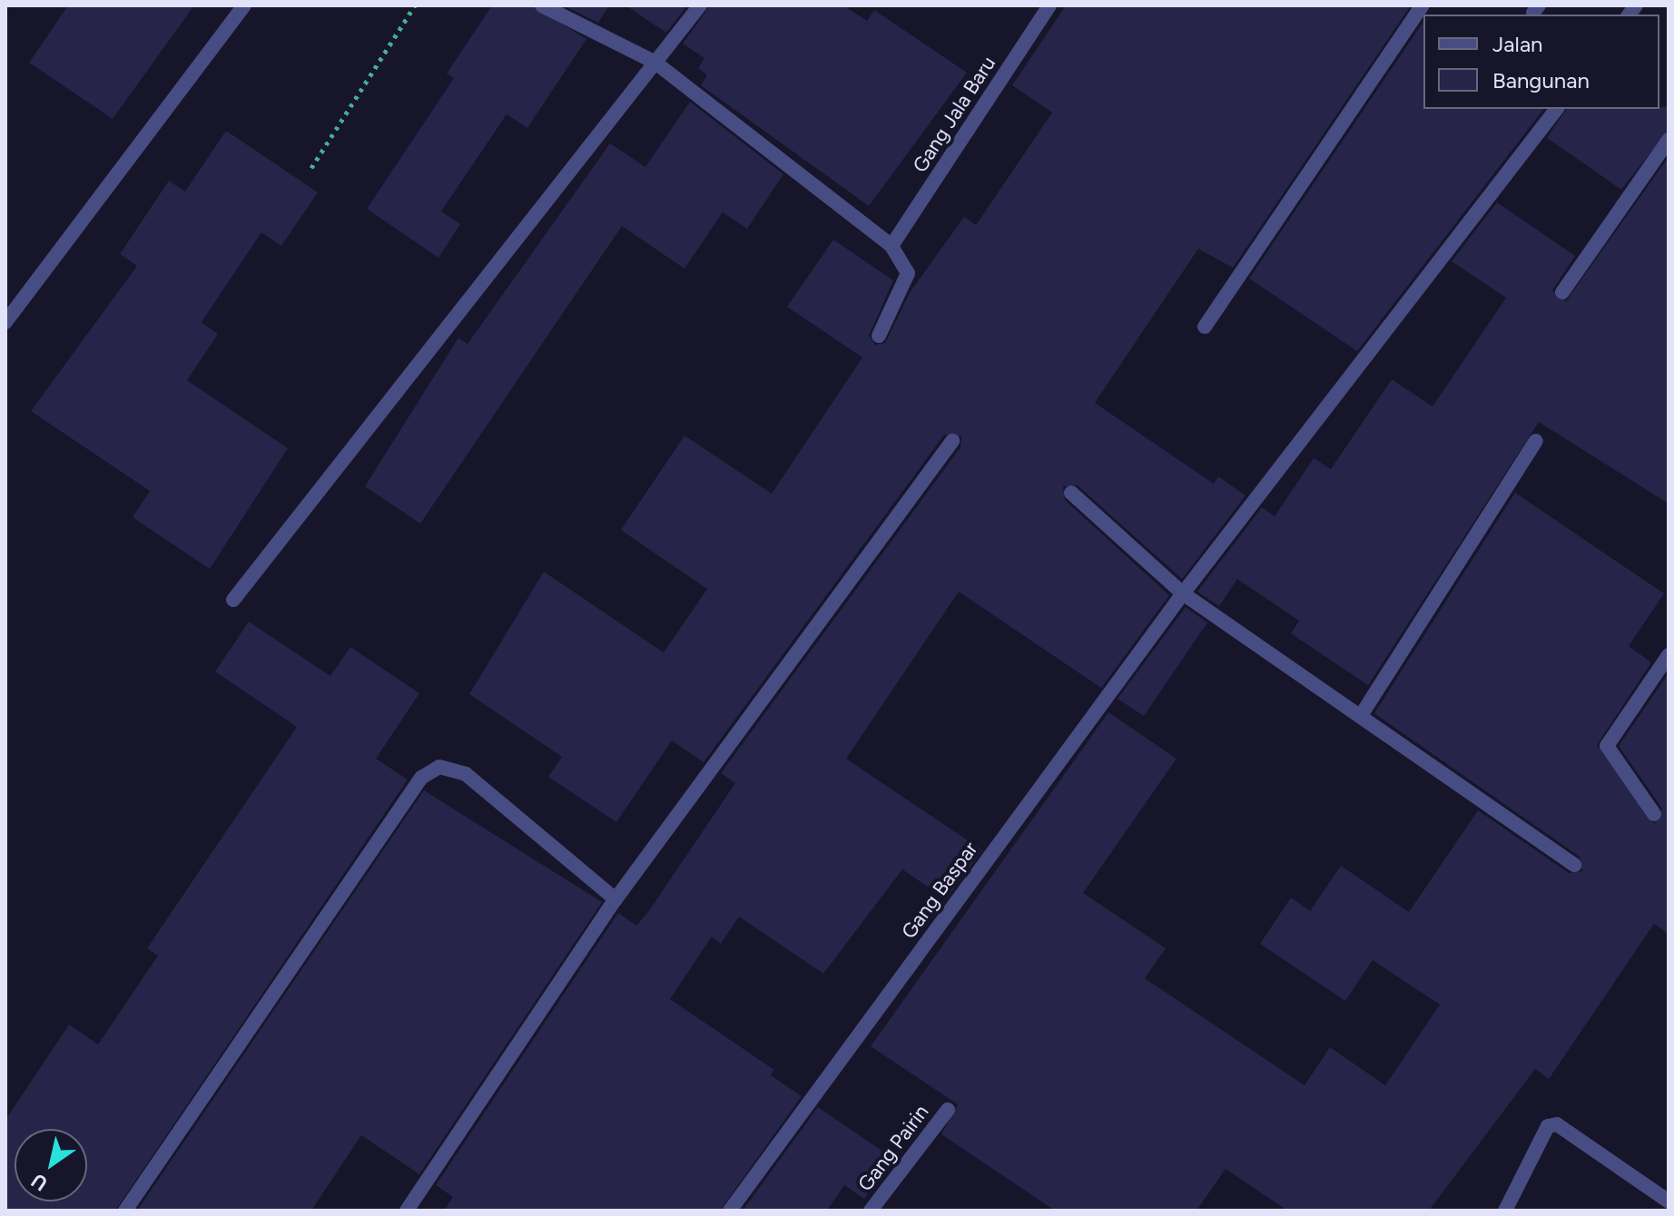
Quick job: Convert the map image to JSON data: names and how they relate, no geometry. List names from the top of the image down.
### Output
{
  "streets": {
    "street": ["Gang Jala Baru", "Gang Baspar", "Gang Pairin"]
  },
  "legend": ["Jalan", "Bangunan"],
  "north": "bottom left"
}
